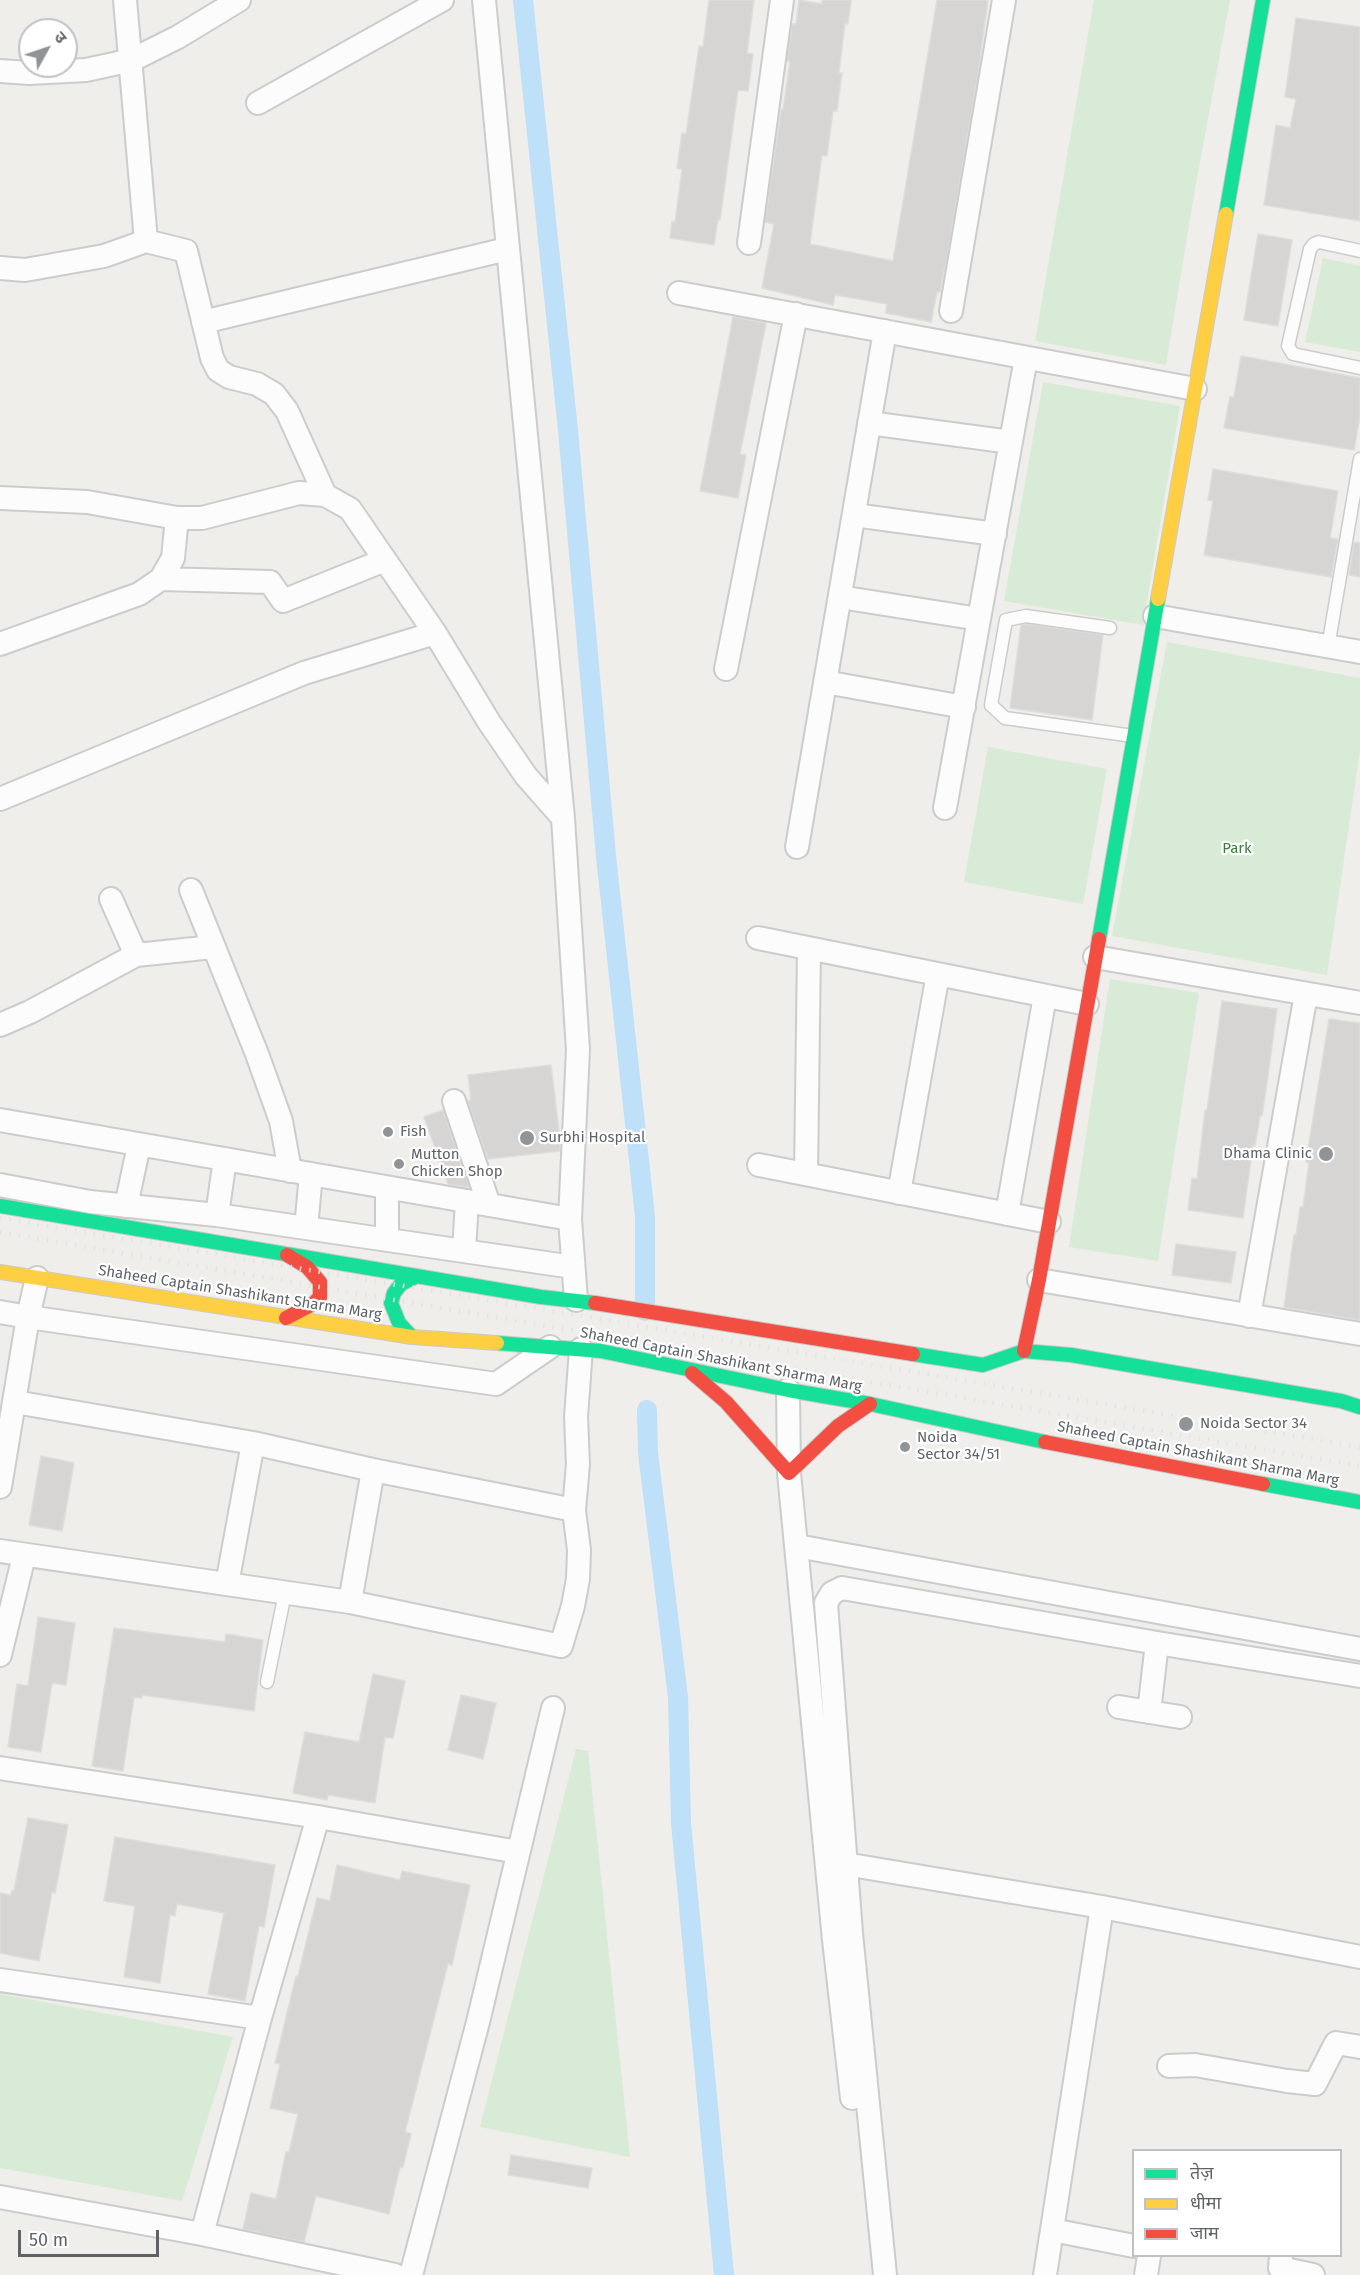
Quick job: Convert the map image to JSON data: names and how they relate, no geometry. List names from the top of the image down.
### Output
{
  "streets": {
    "main road": ["Shaheed Captain Shashikant Sharma Marg"]
  },
  "parks": ["Park"],
  "places": [
    "Fish",
    "Surbhi Hospital",
    "Dhama Clinic",
    "Mutton Chicken Shop",
    "Noida Sector 34",
    "Noida Sector 34/51"
  ],
  "legend": ["तेज़", "धीमा", "जाम"],
  "scale_bar": "50 m",
  "north": "top right"
}
